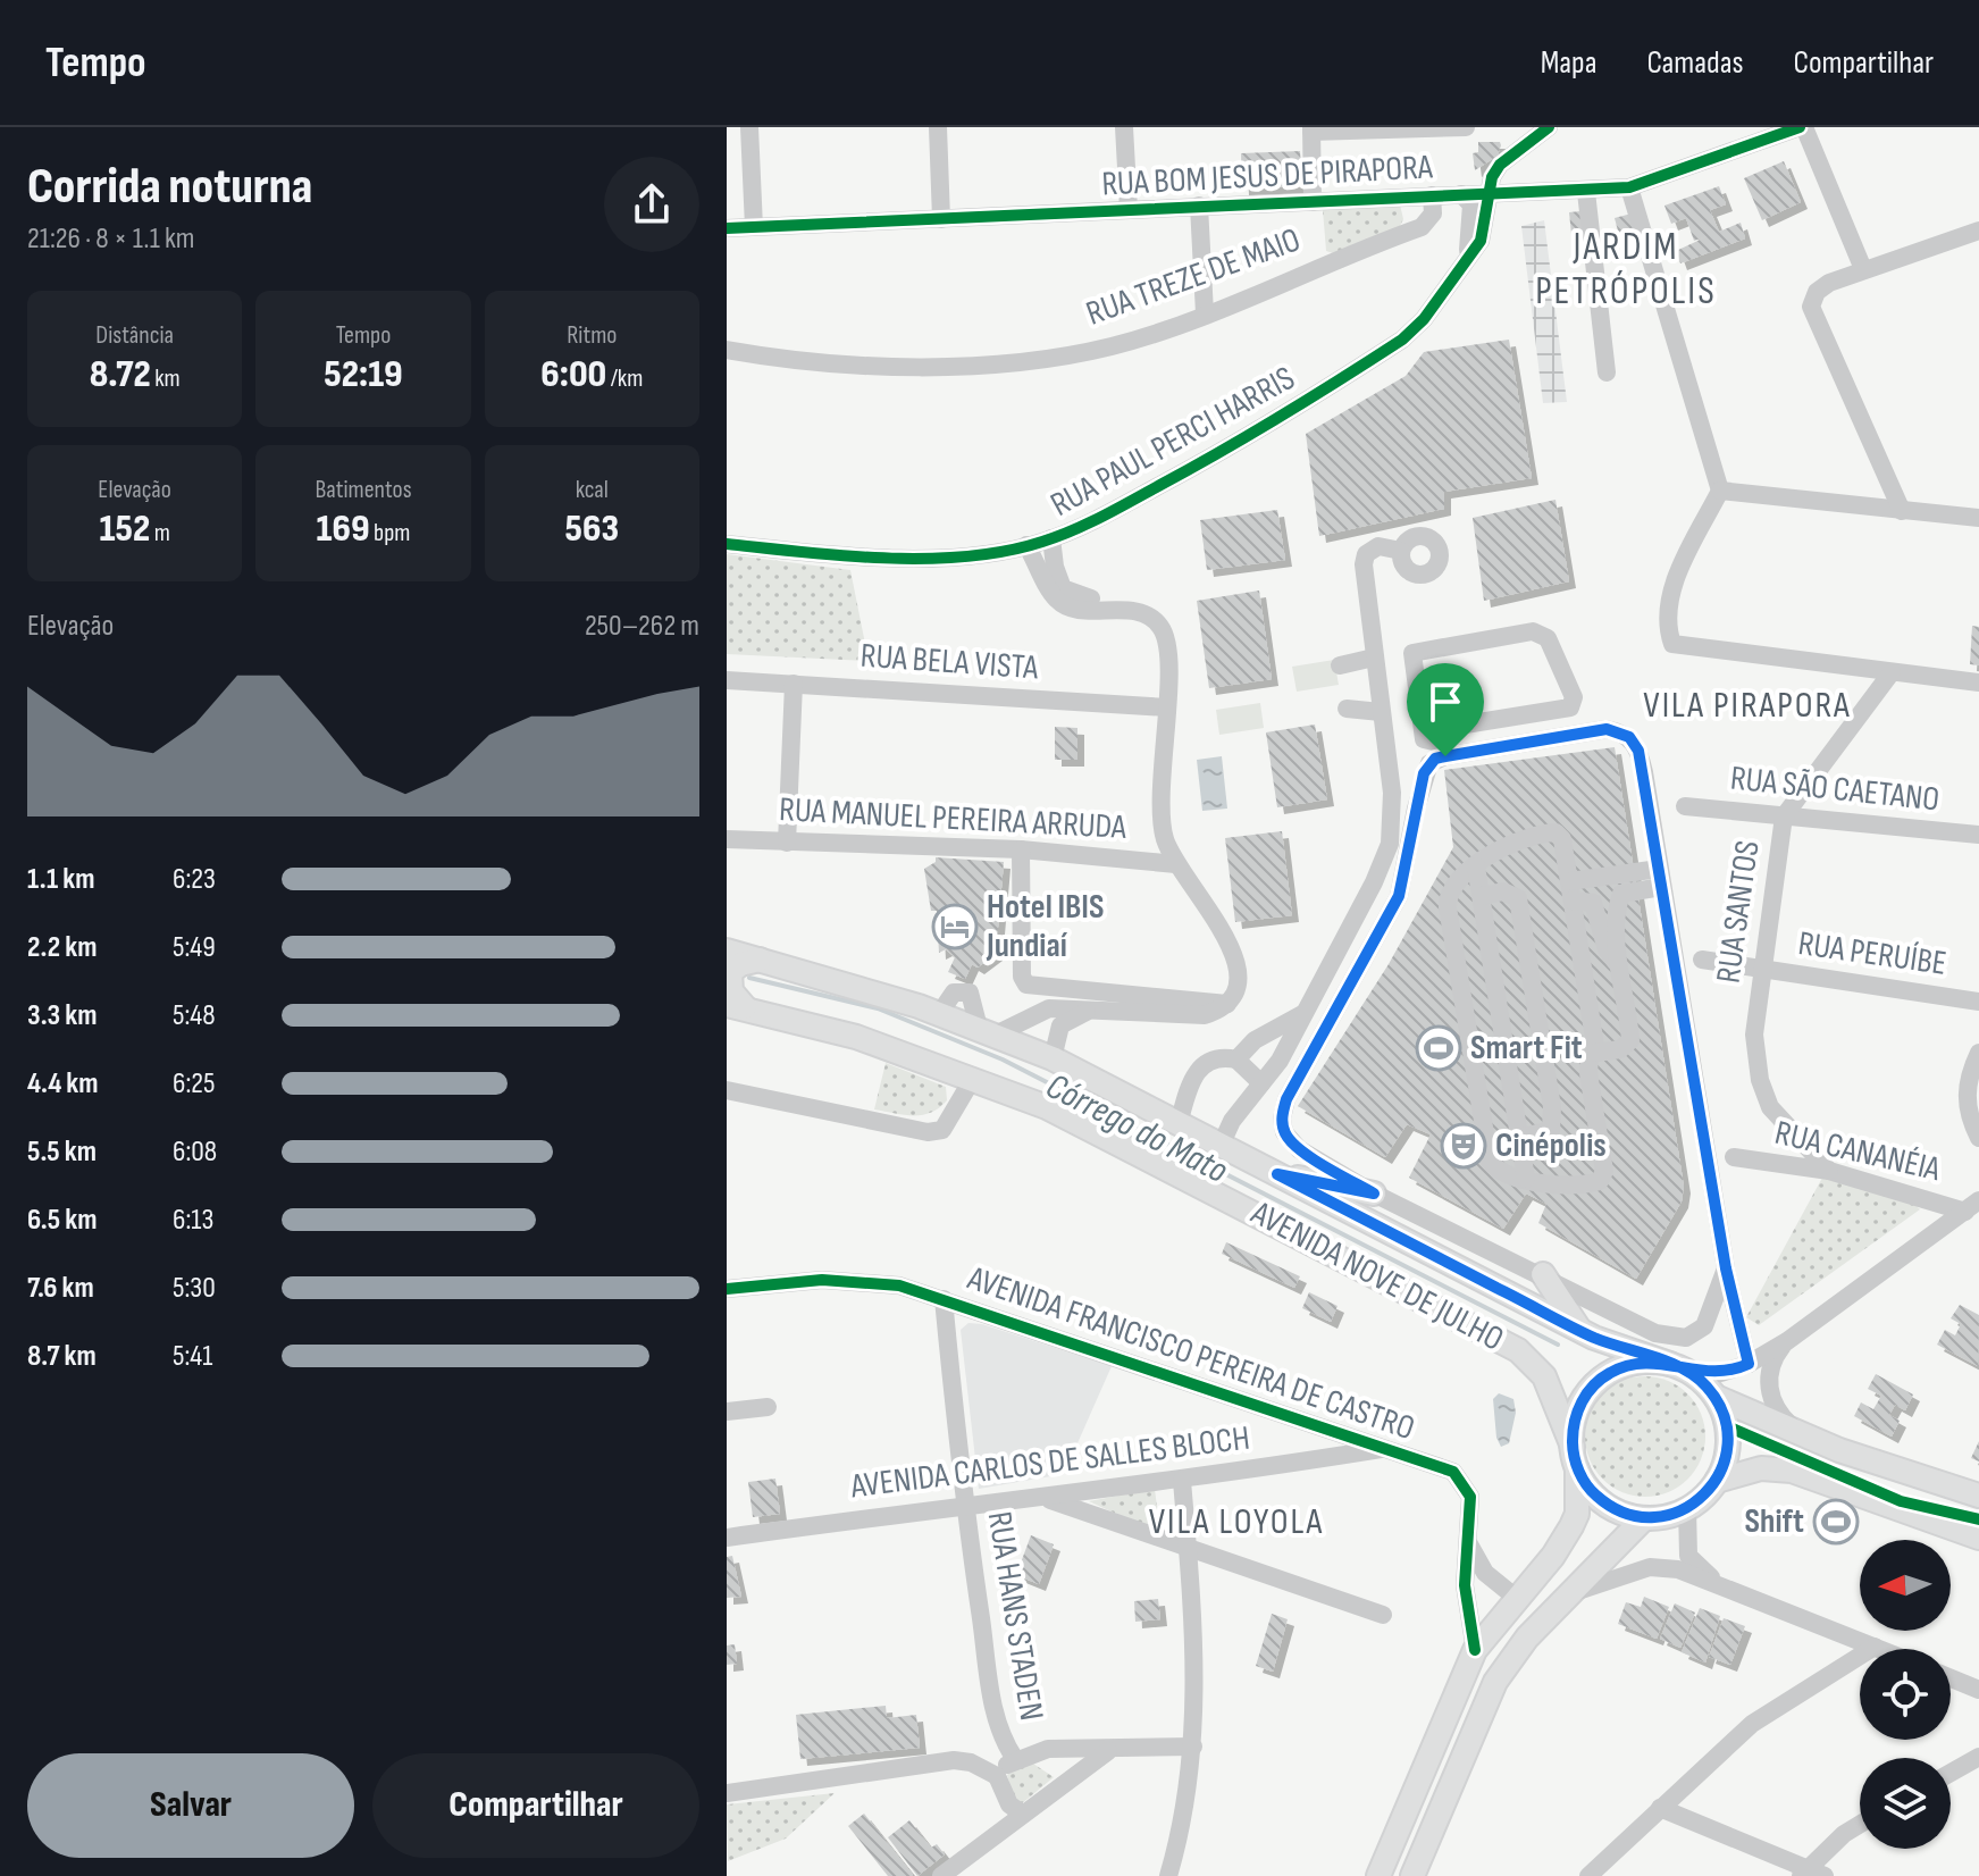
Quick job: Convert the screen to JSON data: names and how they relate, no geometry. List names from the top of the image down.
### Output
{
  "streets": {
    "main road": ["AVENIDA NOVE DE JULHO"],
    "street": [
      "RUA BOM JESUS DE PIRAPORA",
      "RUA TREZE DE MAIO",
      "RUA PAUL PERCI HARRIS",
      "RUA BELA VISTA",
      "RUA SÃO CAETANO",
      "RUA MANUEL PEREIRA ARRUDA",
      "RUA SANTOS",
      "RUA PERUÍBE",
      "RUA CANANÉIA",
      "AVENIDA FRANCISCO PEREIRA DE CASTRO",
      "AVENIDA CARLOS DE SALLES BLOCH",
      "RUA HANS STADEN"
    ]
  },
  "crossings": [
    ["RUA BOM JESUS DE PIRAPORA", "RUA TREZE DE MAIO"],
    ["RUA BOM JESUS DE PIRAPORA", "RUA PAUL PERCI HARRIS"],
    ["RUA SÃO CAETANO", "RUA SANTOS"],
    ["RUA SANTOS", "RUA PERUÍBE"],
    ["RUA SANTOS", "RUA CANANÉIA"],
    ["AVENIDA FRANCISCO PEREIRA DE CASTRO", "AVENIDA CARLOS DE SALLES BLOCH"],
    ["AVENIDA FRANCISCO PEREIRA DE CASTRO", "RUA HANS STADEN"],
    ["AVENIDA CARLOS DE SALLES BLOCH", "RUA HANS STADEN"]
  ],
  "districts": ["JARDIM PETRÓPOLIS", "VILA PIRAPORA", "VILA LOYOLA"],
  "water": ["Córrego do Mato"],
  "places": {
    "hotel": ["Hotel IBIS Jundiaí"],
    "sports": ["Smart Fit", "Shift"],
    "theatre": ["Cinépolis"]
  },
  "north": "left",
  "page": {
    "header": "Tempo",
    "nav": ["Mapa", "Camadas", "Compartilhar"],
    "heading": ["Corrida noturna", "21:26 · 8 × 1.1 km"],
    "stats": [
      ["Distância", "8.72 km"],
      ["Tempo", "52:19"],
      ["Ritmo", "6:00 /km"],
      ["Elevação", "152 m"],
      ["Batimentos", "169 bpm"],
      ["kcal", "563"]
    ],
    "chart": ["Elevação", "250–262 m"],
    "list": [
      {
        "name": "1.1 km",
        "note": "6:23"
      },
      {
        "name": "2.2 km",
        "note": "5:49"
      },
      {
        "name": "3.3 km",
        "note": "5:48"
      },
      {
        "name": "4.4 km",
        "note": "6:25"
      },
      {
        "name": "5.5 km",
        "note": "6:08"
      },
      {
        "name": "6.5 km",
        "note": "6:13"
      },
      {
        "name": "7.6 km",
        "note": "5:30"
      },
      {
        "name": "8.7 km",
        "note": "5:41"
      }
    ],
    "buttons": ["Salvar", "Compartilhar"]
  }
}
